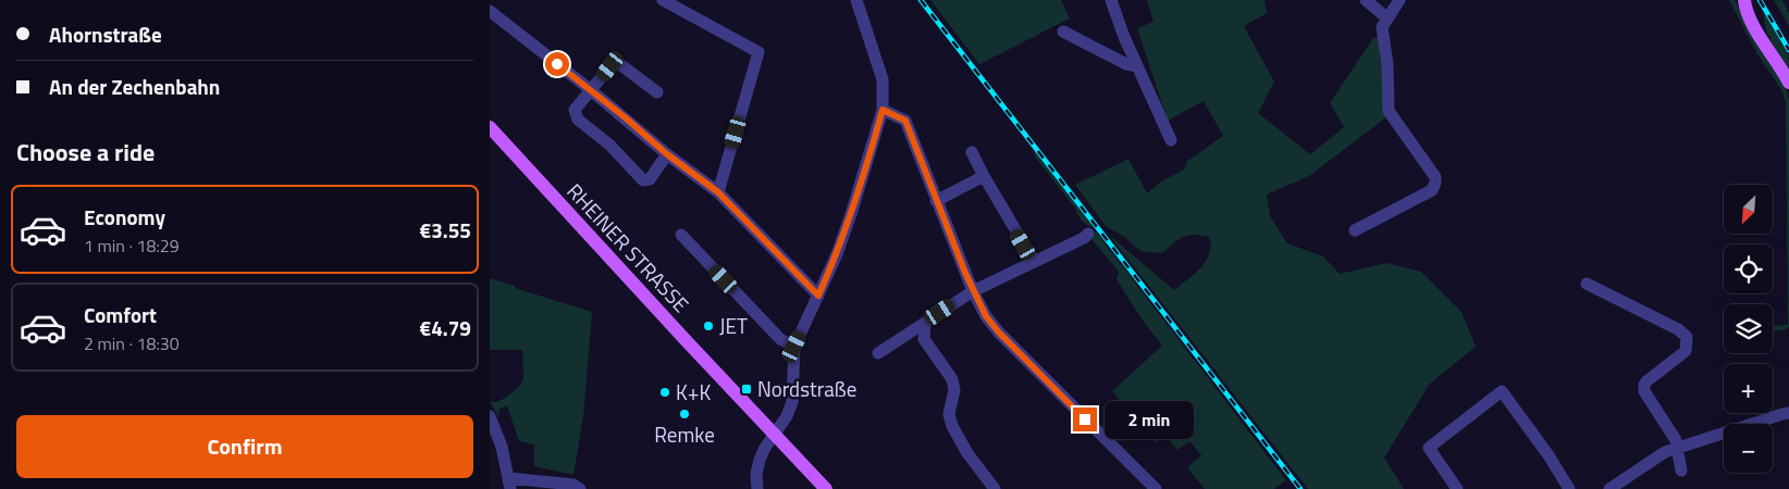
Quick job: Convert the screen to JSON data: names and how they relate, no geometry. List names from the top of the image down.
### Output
{
  "streets": {
    "main road": ["RHEINER STRASSE"]
  },
  "places": {
    "other": ["JET", "K+K", "Remke"],
    "transit": ["Nordstraße"]
  },
  "north": "bottom left",
  "page": {
    "banner": ["Ahornstraße", "An der Zechenbahn"],
    "heading": "Choose a ride",
    "list": [
      {
        "name": "Economy",
        "note": "1 min · 18:29",
        "value": "€3.55"
      },
      {
        "name": "Comfort",
        "note": "2 min · 18:30",
        "value": "€4.79"
      }
    ],
    "map_buttons": ["+", "−"],
    "bubble": "2 min",
    "buttons": "Confirm"
  }
}
